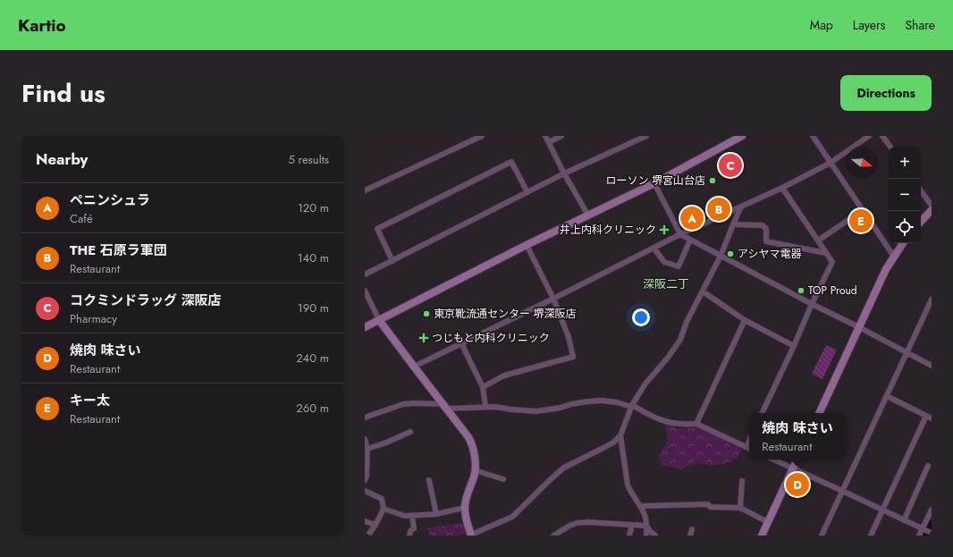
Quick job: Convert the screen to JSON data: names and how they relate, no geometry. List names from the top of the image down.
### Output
{
  "districts": ["深阪二丁"],
  "places": {
    "other": [
      "ローソン 堺宮山台店",
      "アシヤマ電器",
      "TOP Proud",
      "東京靴流通センター 堺深阪店"
    ],
    "health": ["井上内科クリニック", "つじもと内科クリニック"]
  },
  "north": "right",
  "page": {
    "header": "Kartio",
    "nav": ["Map", "Layers", "Share"],
    "title": "Find us",
    "buttons": "Directions",
    "heading": ["Nearby", "5 results"],
    "map_buttons": ["+", "−"],
    "pins": [
      "C",
      "B",
      "A",
      "E",
      "D"
    ],
    "list": [
      {
        "mark": "A",
        "name": "ペニンシュラ",
        "note": "Café",
        "value": "120 m"
      },
      {
        "mark": "B",
        "name": "THE 石原ラ軍団",
        "note": "Restaurant",
        "value": "140 m"
      },
      {
        "mark": "C",
        "name": "コクミンドラッグ 深阪店",
        "note": "Pharmacy",
        "value": "190 m"
      },
      {
        "mark": "D",
        "name": "焼肉 味さい",
        "note": "Restaurant",
        "value": "240 m"
      },
      {
        "mark": "E",
        "name": "キー太",
        "note": "Restaurant",
        "value": "260 m"
      }
    ],
    "popup": ["焼肉 味さい", "Restaurant"]
  }
}
